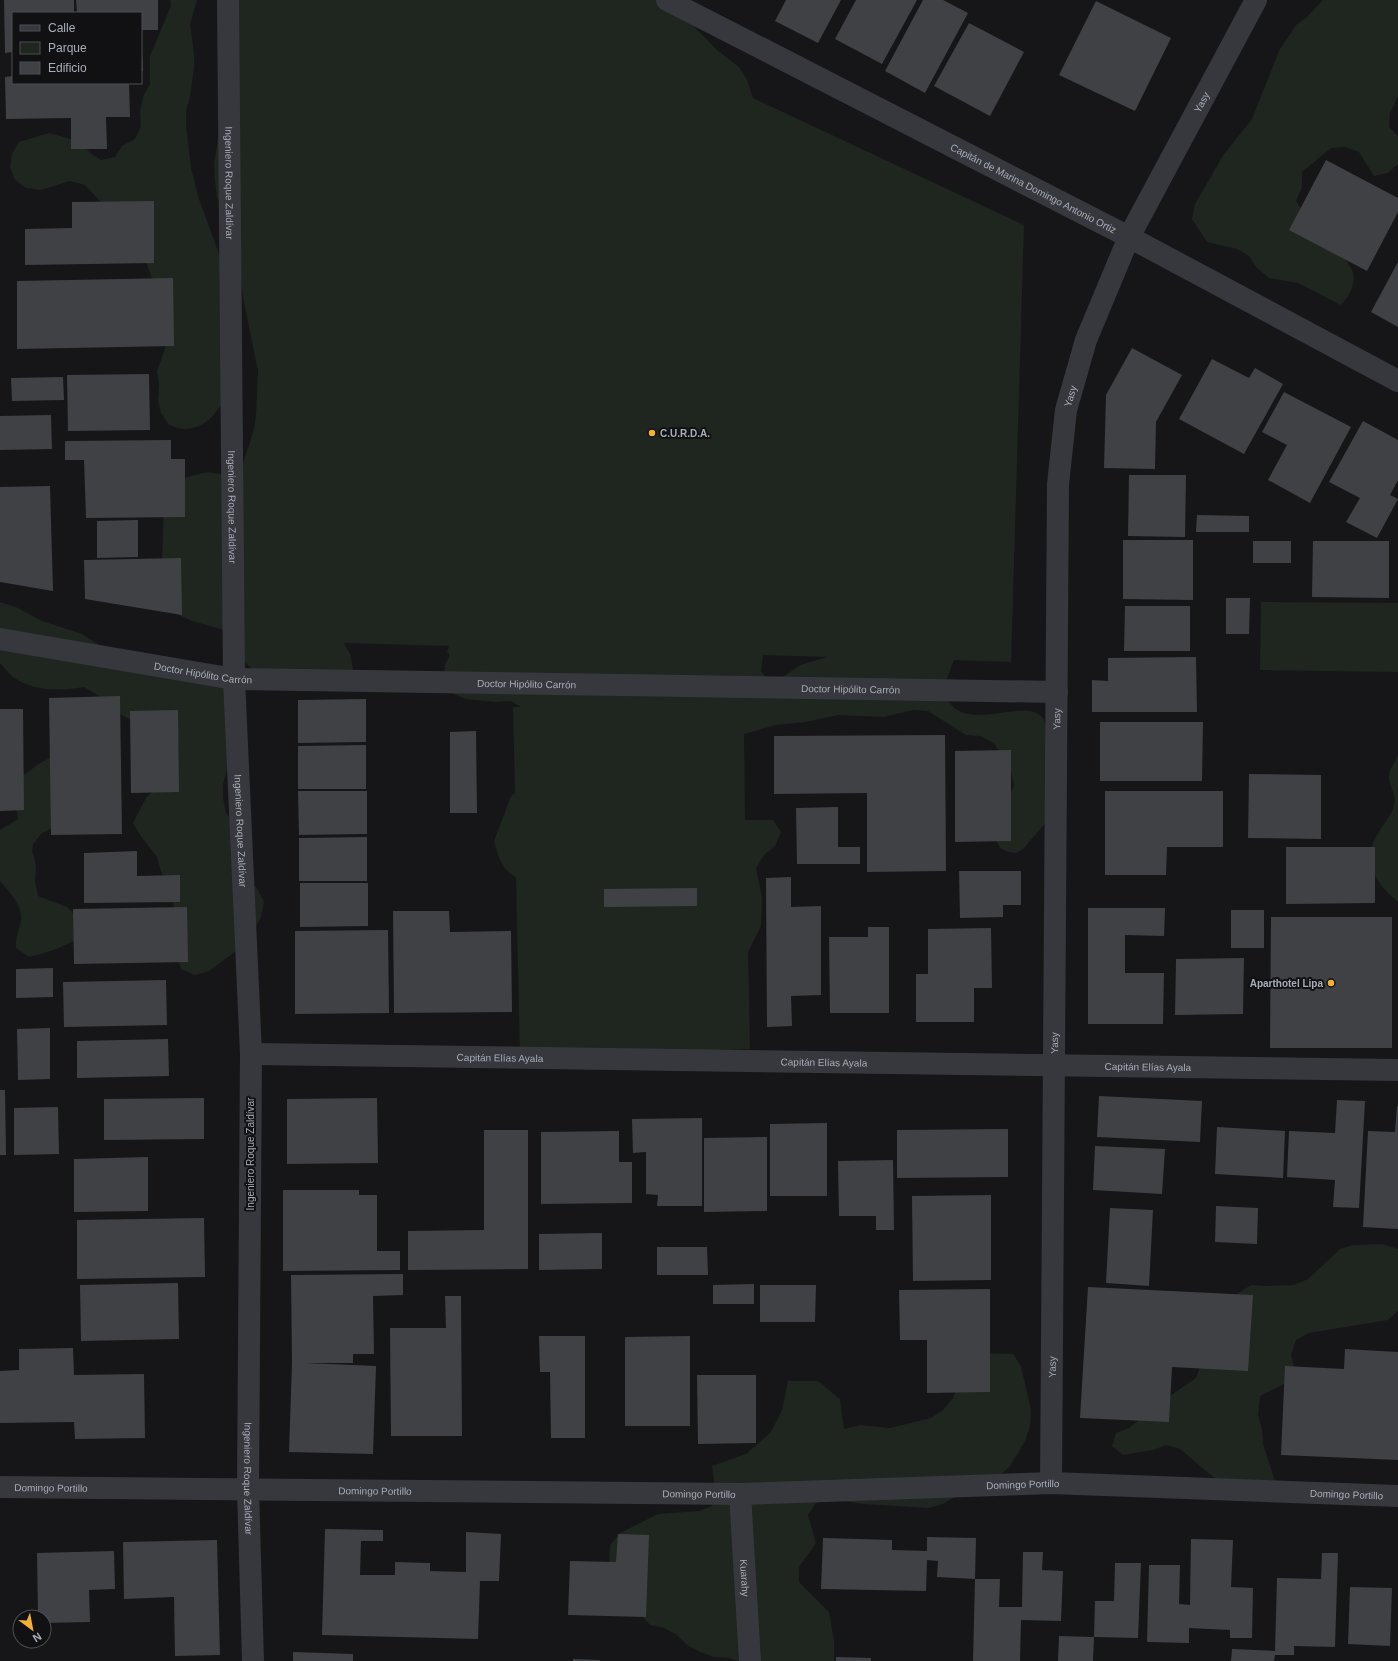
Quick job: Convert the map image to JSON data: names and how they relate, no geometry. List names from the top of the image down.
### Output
{
  "streets": {
    "street": [
      "Yasy",
      "Ingeniero Roque Zaldívar",
      "Capitán de Marina Domingo Antonio Ortiz",
      "Doctor Hipólito Carrón",
      "Capitán Elías Ayala",
      "Domingo Portillo",
      "Kuarahy"
    ]
  },
  "crossings": [
    ["Yasy", "Capitán de Marina Domingo Antonio Ortiz"],
    ["Yasy", "Doctor Hipólito Carrón"],
    ["Yasy", "Capitán Elías Ayala"],
    ["Yasy", "Domingo Portillo"],
    ["Ingeniero Roque Zaldívar", "Doctor Hipólito Carrón"],
    ["Ingeniero Roque Zaldívar", "Capitán Elías Ayala"],
    ["Ingeniero Roque Zaldívar", "Domingo Portillo"],
    ["Domingo Portillo", "Kuarahy"]
  ],
  "places": ["C.U.R.D.A.", "Aparthotel Lipa"],
  "legend": ["Calle", "Parque", "Edificio"],
  "north": "bottom right"
}
